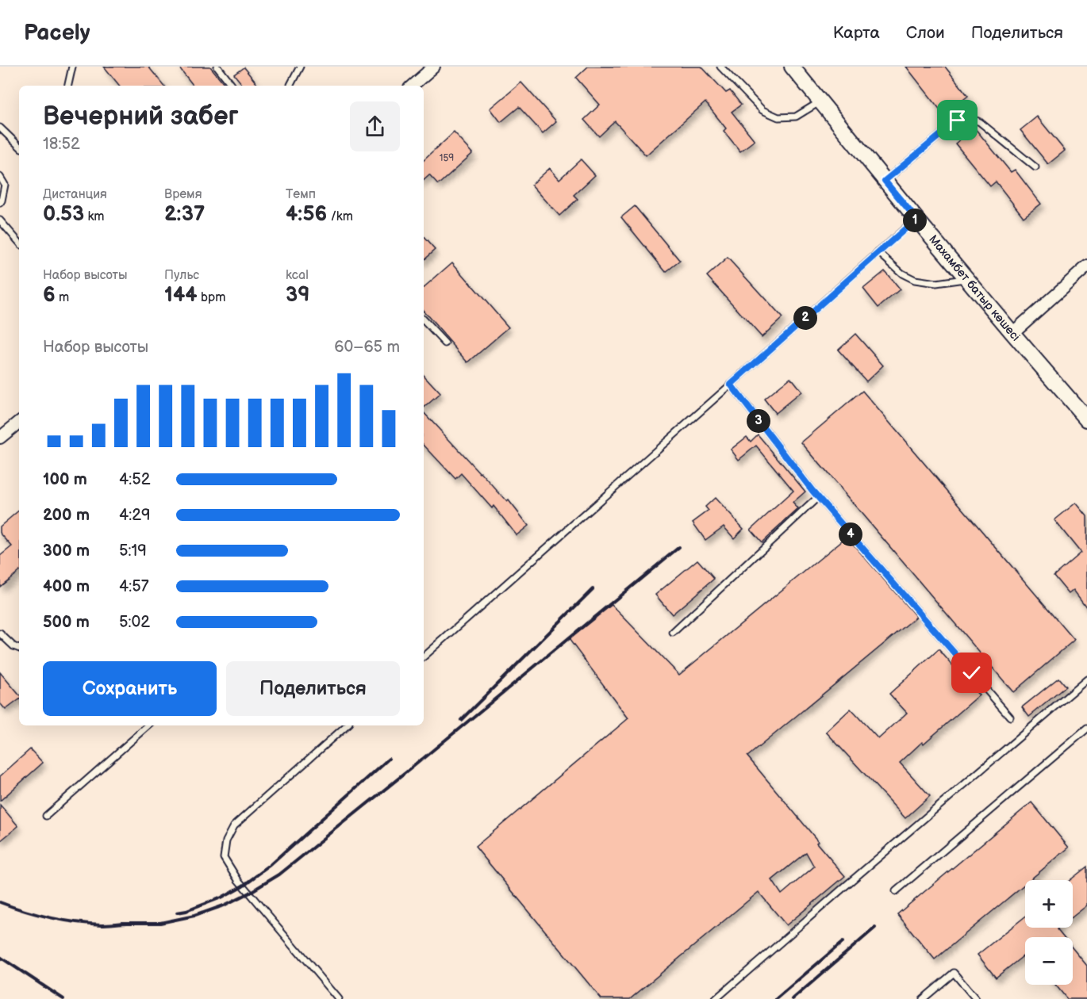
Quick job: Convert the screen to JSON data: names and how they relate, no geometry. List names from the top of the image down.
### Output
{
  "streets": {
    "street": ["Махамбет батыр көшесі"]
  },
  "house_numbers": ["159"],
  "page": {
    "header": "Pacely",
    "nav": ["Карта", "Слои", "Поделиться"],
    "heading": ["Вечерний забег", "18:52"],
    "stats": [
      ["Дистанция", "0.53 km"],
      ["Время", "2:37"],
      ["Темп", "4:56 /km"],
      ["Набор высоты", "6 m"],
      ["Пульс", "144 bpm"],
      ["kcal", "39"]
    ],
    "pins": [
      "1",
      "2",
      "3",
      "4"
    ],
    "chart": ["Набор высоты", "60–65 m"],
    "list": [
      {
        "name": "100 m",
        "note": "4:52"
      },
      {
        "name": "200 m",
        "note": "4:29"
      },
      {
        "name": "300 m",
        "note": "5:19"
      },
      {
        "name": "400 m",
        "note": "4:57"
      },
      {
        "name": "500 m",
        "note": "5:02"
      }
    ],
    "buttons": ["Сохранить", "Поделиться"],
    "map_buttons": ["+", "−"]
  }
}
